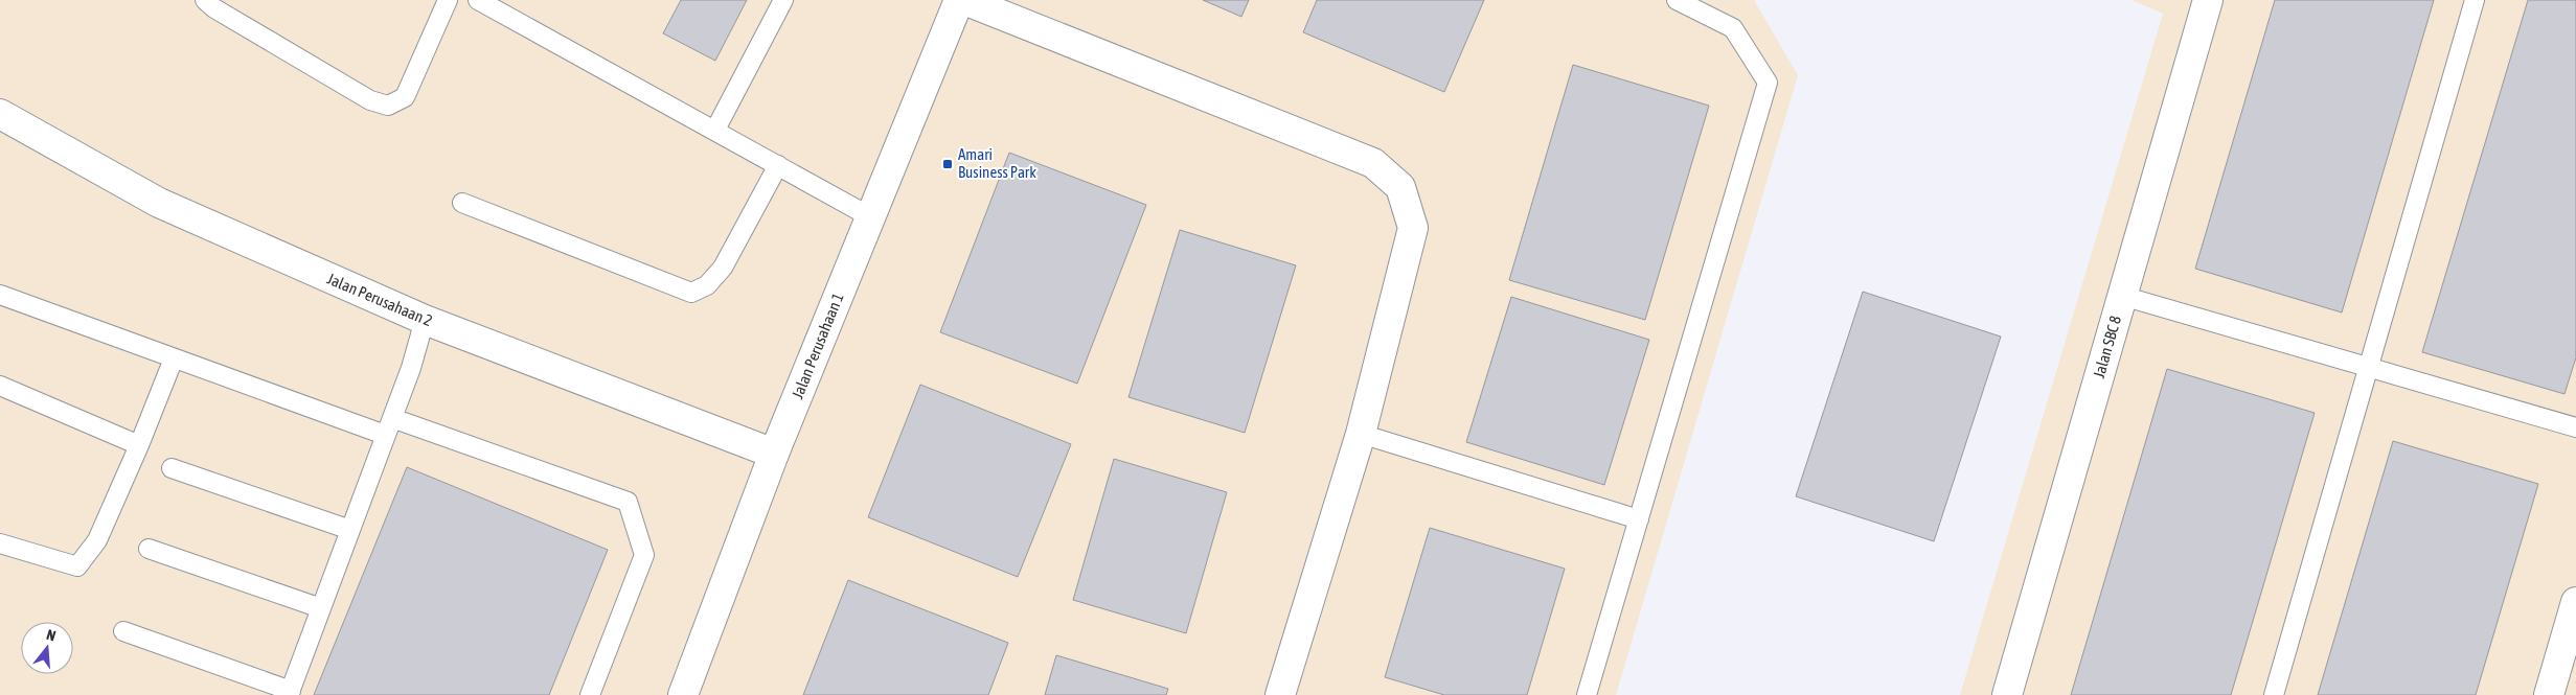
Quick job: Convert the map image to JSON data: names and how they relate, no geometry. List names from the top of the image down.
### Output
{
  "streets": {
    "street": ["Jalan Perusahaan 2", "Jalan Perusahaan 1", "Jalan SBC 8"]
  },
  "crossings": [
    ["Jalan Perusahaan 2", "Jalan Perusahaan 1"]
  ],
  "places": {
    "transit": ["Amari Business Park"]
  },
  "north": "top"
}
